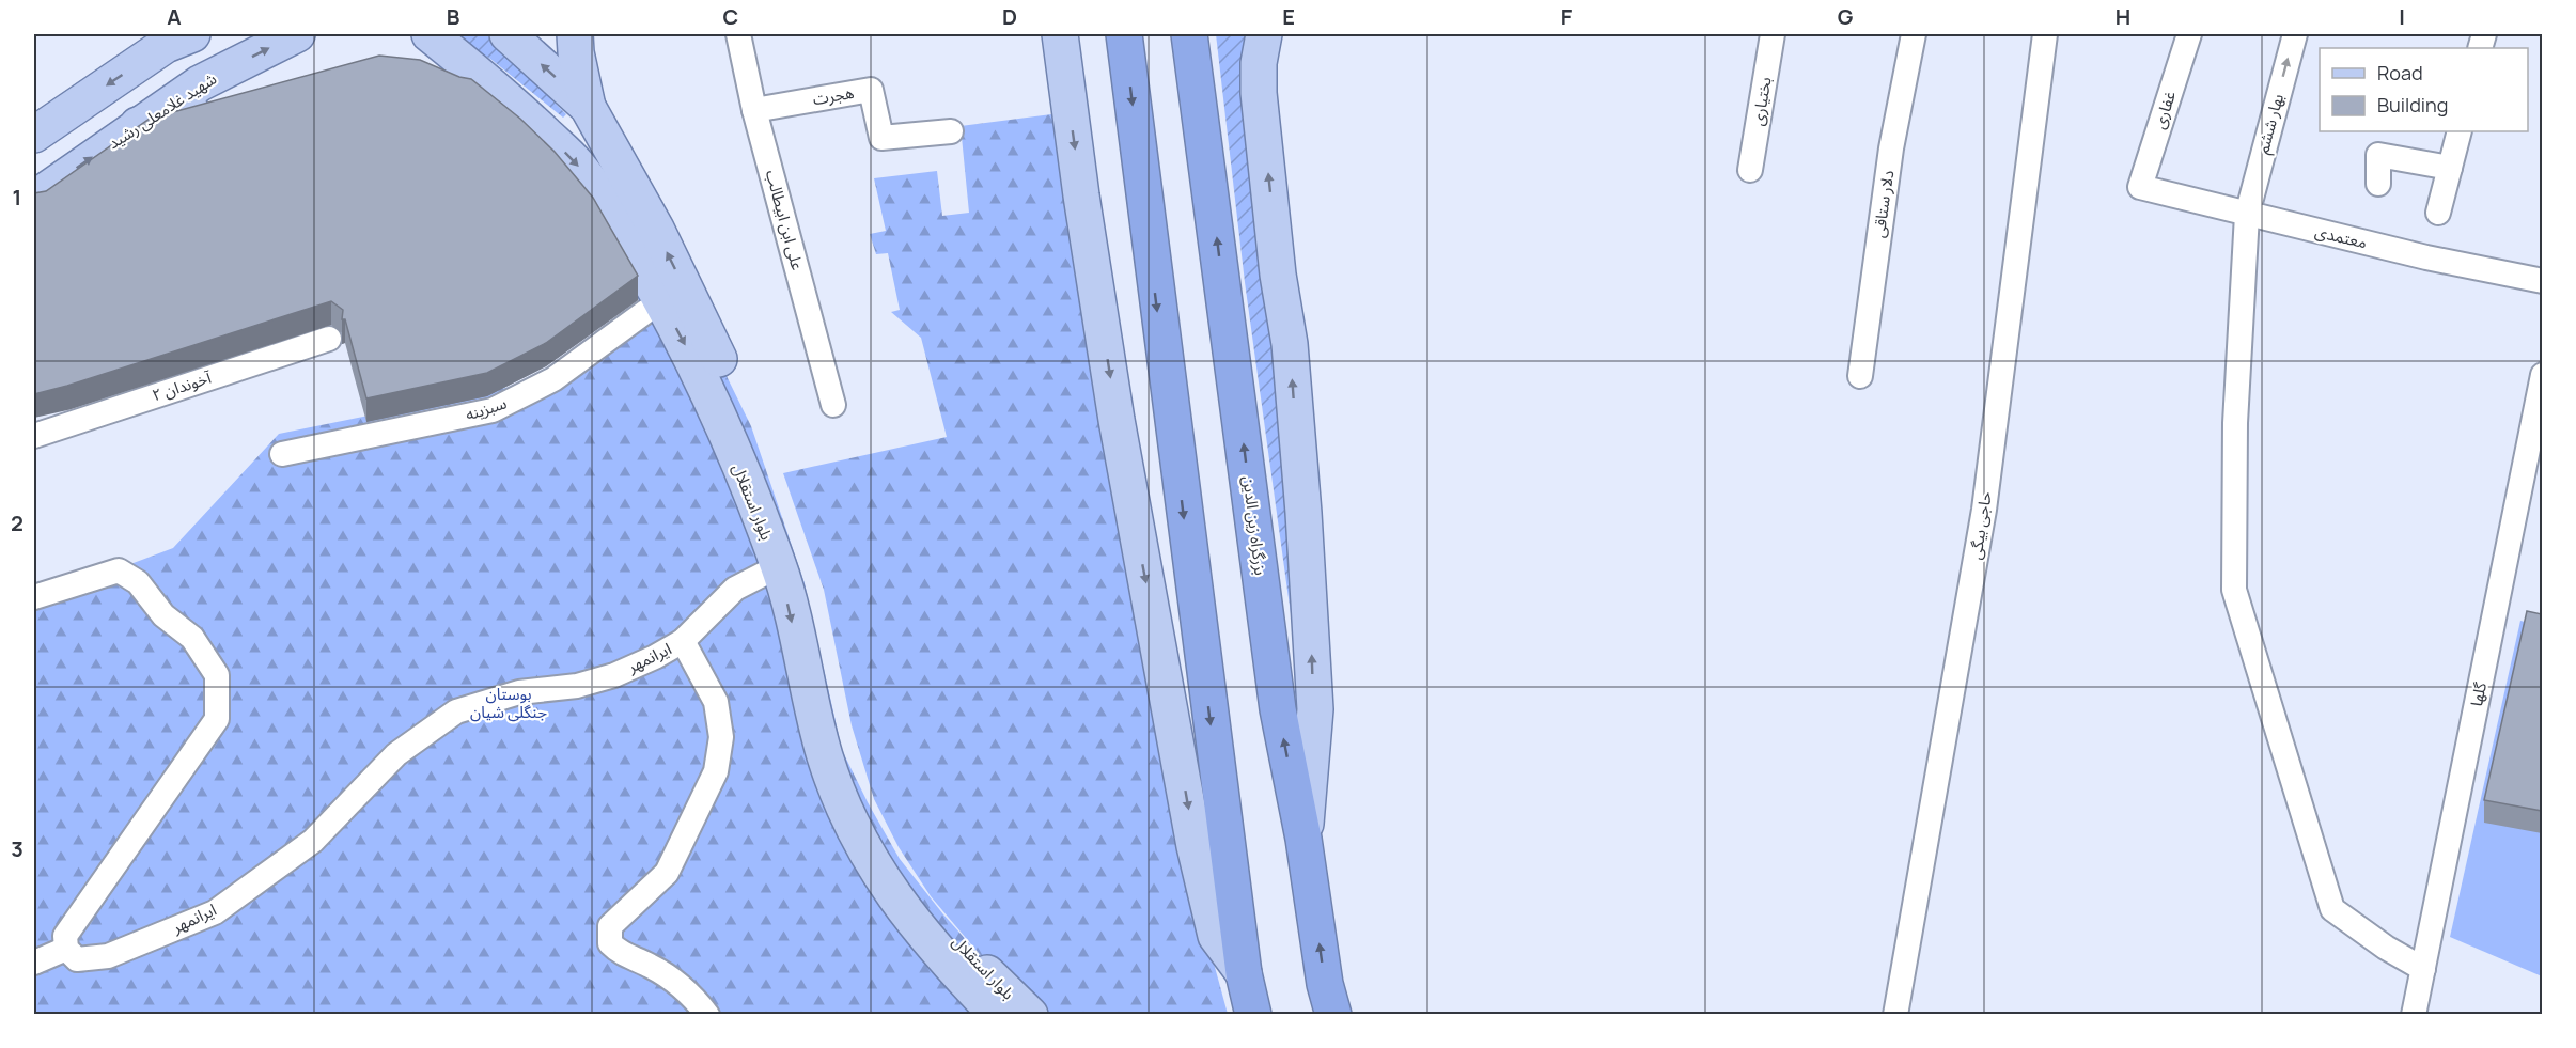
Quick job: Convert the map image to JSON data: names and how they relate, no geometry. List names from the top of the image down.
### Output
{
  "streets": {
    "highway": ["بزرگراه زین الدین"],
    "main road": ["شهید غلامعلی رشید", "بلوار استقلال"],
    "street": [
      "هجرت",
      "بختیاری",
      "غفاری",
      "بهار ششم",
      "دلار ستاقی",
      "علی ابن ابیطالب",
      "معتمدی",
      "آخوندان ۲",
      "سبزینه",
      "حاجی بیگی",
      "ایرانمهر",
      "گلها"
    ]
  },
  "crossings": [
    ["هجرت", "علی ابن ابیطالب"],
    ["غفاری", "معتمدی"],
    ["بهار ششم", "معتمدی"],
    ["بهار ششم", "گلها"],
    ["سبزینه", "بلوار استقلال"],
    ["بلوار استقلال", "ایرانمهر"]
  ],
  "parks": ["بوستان جنگلی شیان"],
  "legend": ["Road", "Building"],
  "grid": {
    "columns": [
      "A",
      "B",
      "C",
      "D",
      "E",
      "F",
      "G",
      "H",
      "I"
    ],
    "rows": ["1", "2", "3"]
  }
}
